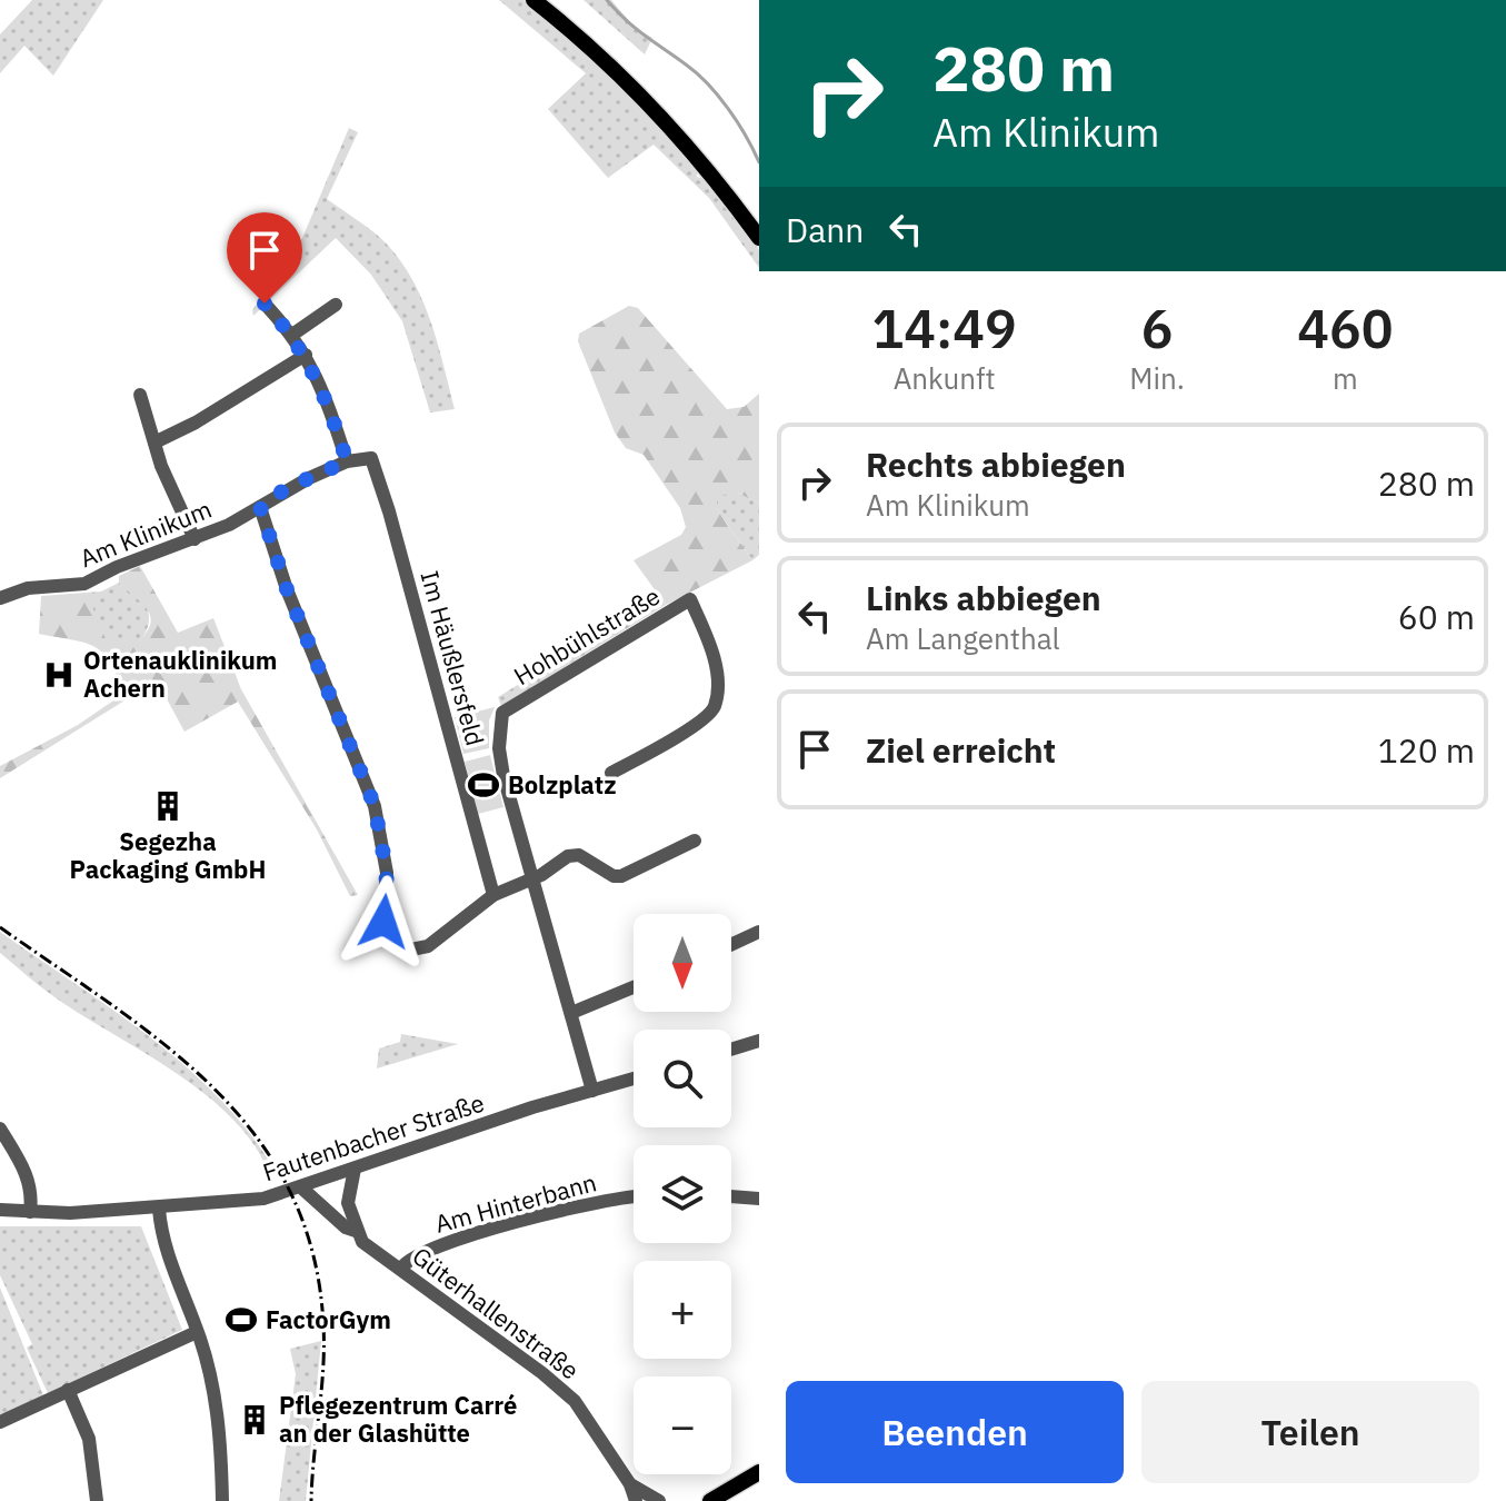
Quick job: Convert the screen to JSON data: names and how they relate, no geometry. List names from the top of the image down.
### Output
{
  "streets": {
    "street": [
      "Am Klinikum",
      "Hohbühlstraße",
      "Im Häußlersfeld",
      "Fautenbacher Straße",
      "Am Hinterbann",
      "Güterhallenstraße"
    ]
  },
  "crossings": [
    ["Am Klinikum", "Im Häußlersfeld"],
    ["Hohbühlstraße", "Fautenbacher Straße"],
    ["Fautenbacher Straße", "Güterhallenstraße"],
    ["Am Hinterbann", "Güterhallenstraße"]
  ],
  "places": {
    "hospital": ["Ortenauklinikum Achern"],
    "sports": ["Bolzplatz", "FactorGym"],
    "building": ["Segezha Packaging GmbH", "Pflegezentrum Carré an der Glashütte"]
  },
  "north": "bottom",
  "page": {
    "turn": ["280 m", "Am Klinikum"],
    "then": "Dann",
    "eta": [
      "14:49",
      "Ankunft",
      "6",
      "Min.",
      "460",
      "m"
    ],
    "list": [
      {
        "name": "Rechts abbiegen",
        "note": "Am Klinikum",
        "value": "280 m"
      },
      {
        "name": "Links abbiegen",
        "note": "Am Langenthal",
        "value": "60 m"
      },
      {
        "name": "Ziel erreicht",
        "value": "120 m"
      }
    ],
    "map_buttons": ["+", "−"],
    "buttons": ["Beenden", "Teilen"]
  }
}
